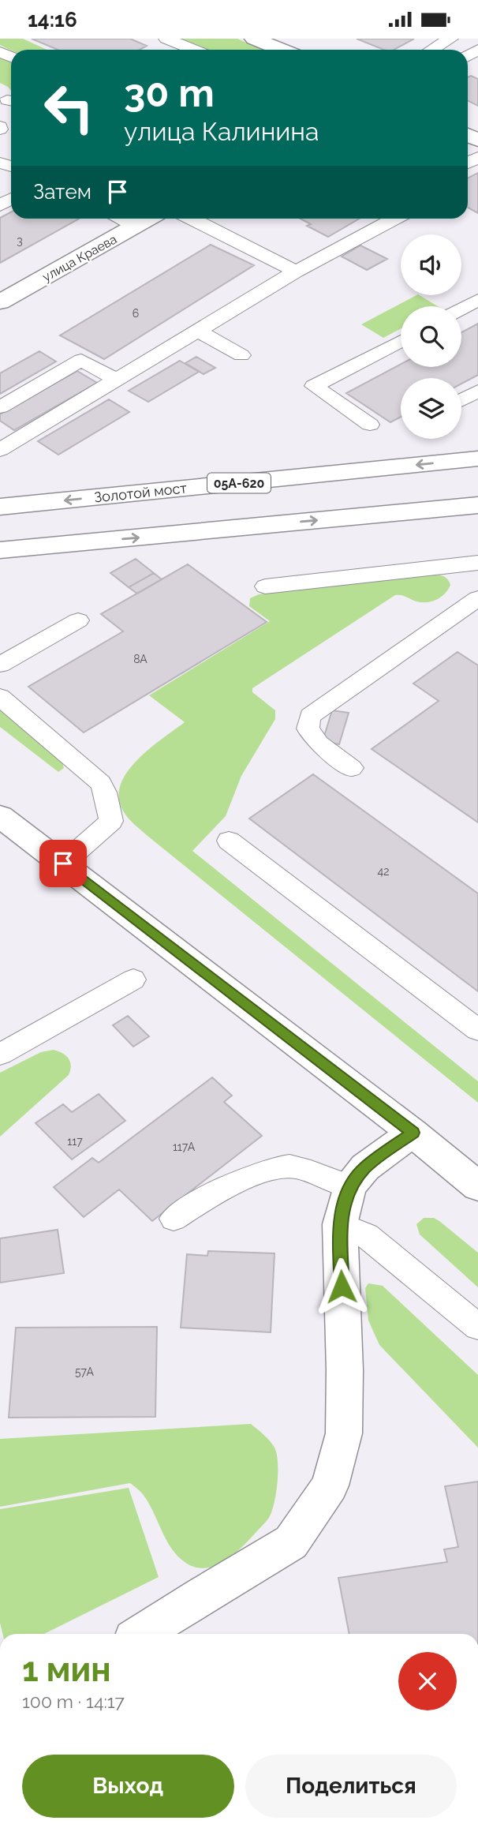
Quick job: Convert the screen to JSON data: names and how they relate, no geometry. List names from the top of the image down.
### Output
{
  "streets": {
    "main road": ["улица Краева", "05А-620", "Золотой мост"]
  },
  "house_numbers": [
    "3",
    "6",
    "8А",
    "42",
    "117",
    "117А",
    "57А"
  ],
  "page": {
    "status": "14:16",
    "turn": ["30 m", "улица Калинина"],
    "then": "Затем",
    "heading": ["1 мин", "100 m · 14:17"],
    "buttons": ["Выход", "Поделиться"]
  }
}
